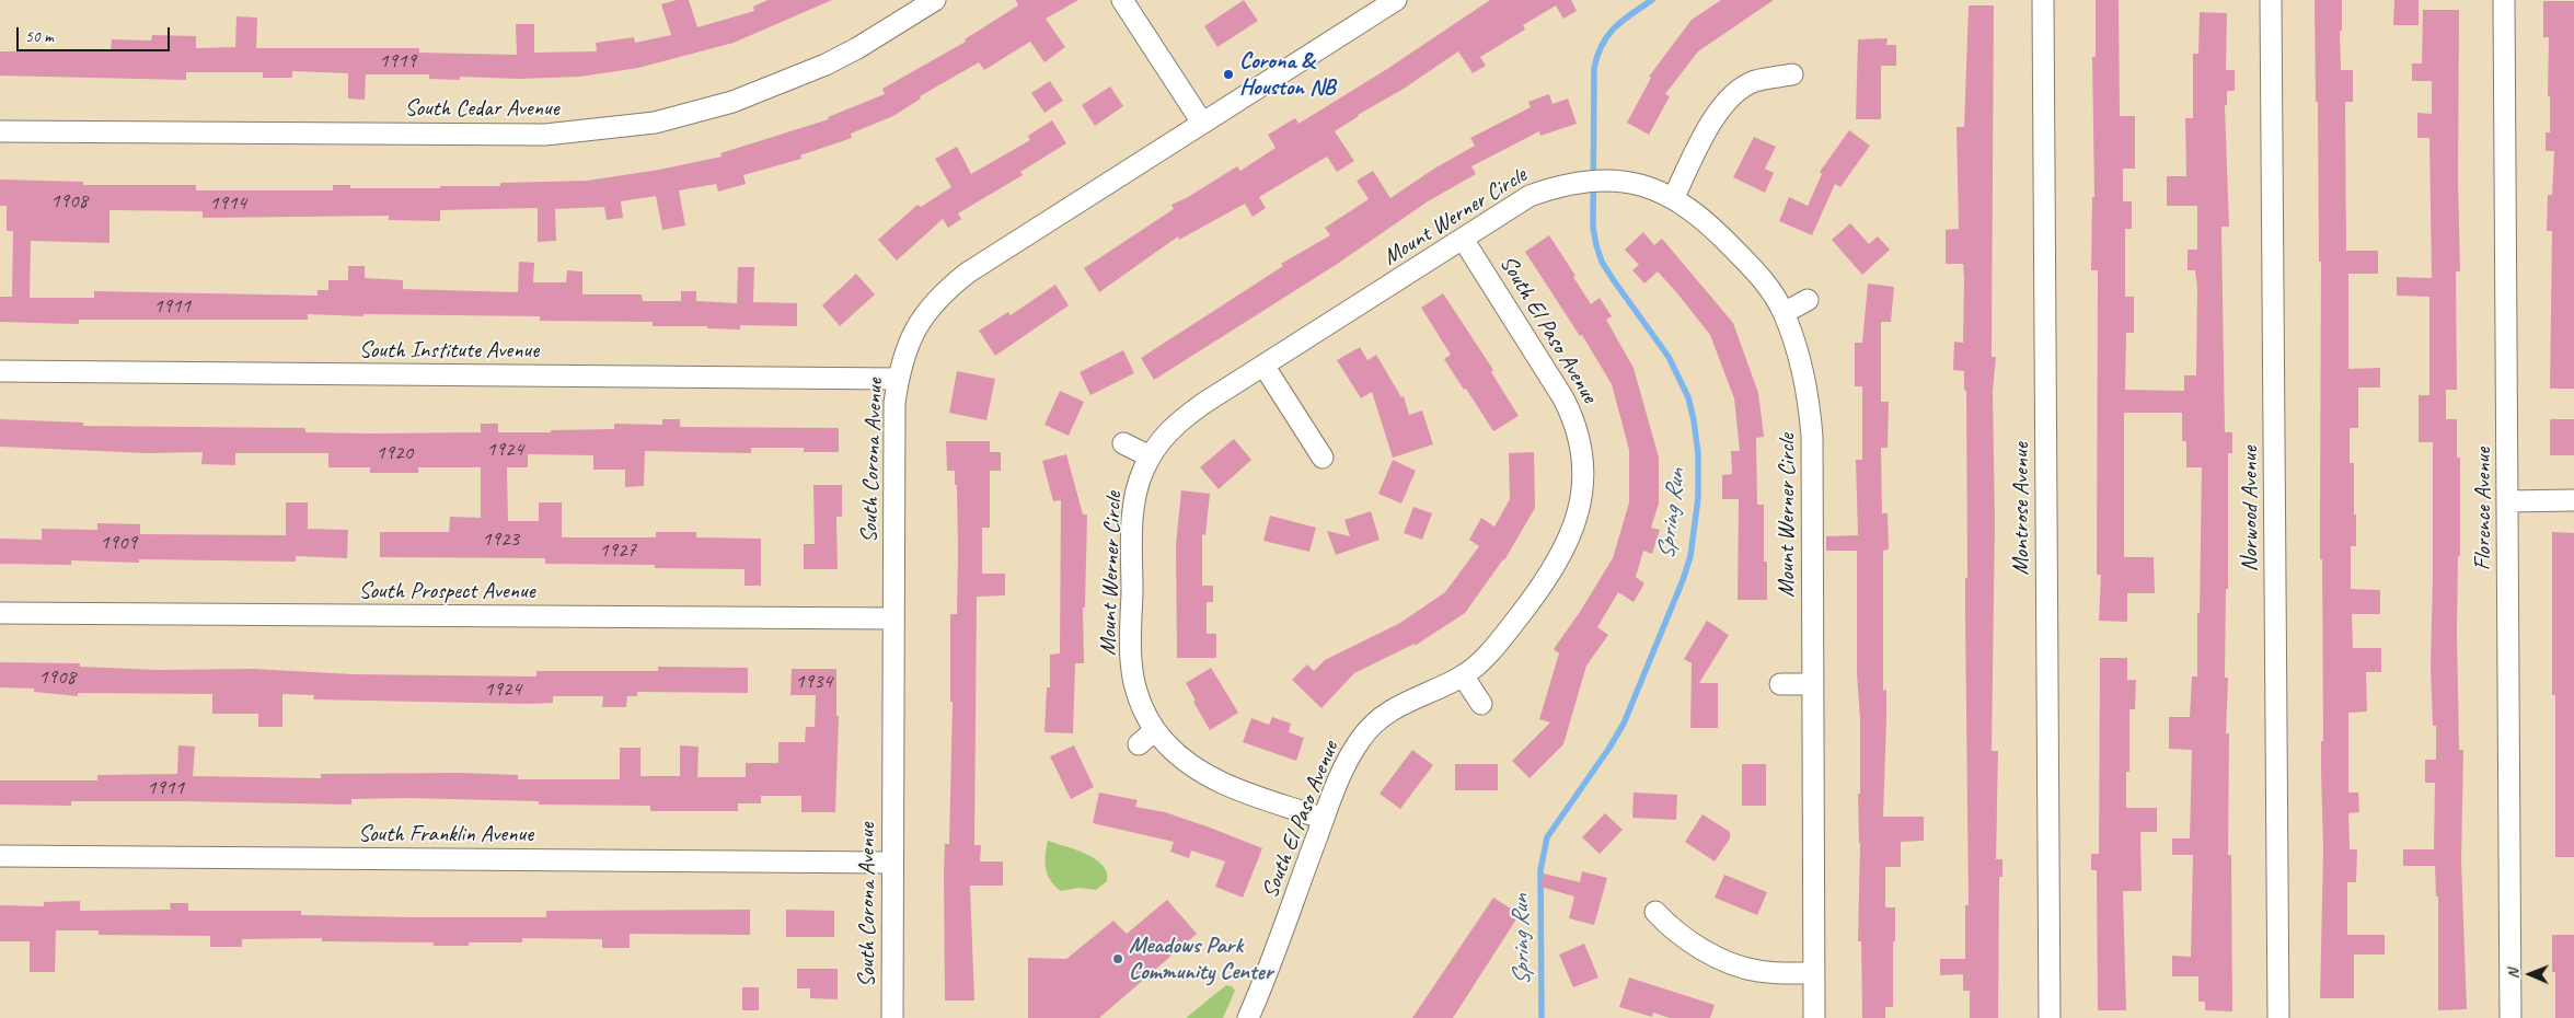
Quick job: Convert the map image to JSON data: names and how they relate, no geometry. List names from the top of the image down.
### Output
{
  "streets": {
    "street": [
      "South Cedar Avenue",
      "Mount Werner Circle",
      "South El Paso Avenue",
      "South Institute Avenue",
      "South Corona Avenue",
      "Montrose Avenue",
      "Norwood Avenue",
      "Florence Avenue",
      "South Prospect Avenue",
      "South Franklin Avenue"
    ]
  },
  "crossings": [
    ["Mount Werner Circle", "South El Paso Avenue"],
    ["South Institute Avenue", "South Corona Avenue"],
    ["South Corona Avenue", "South Prospect Avenue"],
    ["South Corona Avenue", "South Franklin Avenue"]
  ],
  "water": ["Spring Run"],
  "places": ["Corona & Houston NB", "Meadows Park Community Center"],
  "house_numbers": [
    "1919",
    "1908",
    "1914",
    "1911",
    "1924",
    "1920",
    "1923",
    "1909",
    "1927",
    "1908",
    "1934",
    "1924",
    "1911"
  ],
  "scale_bar": "50 m",
  "north": "left"
}
